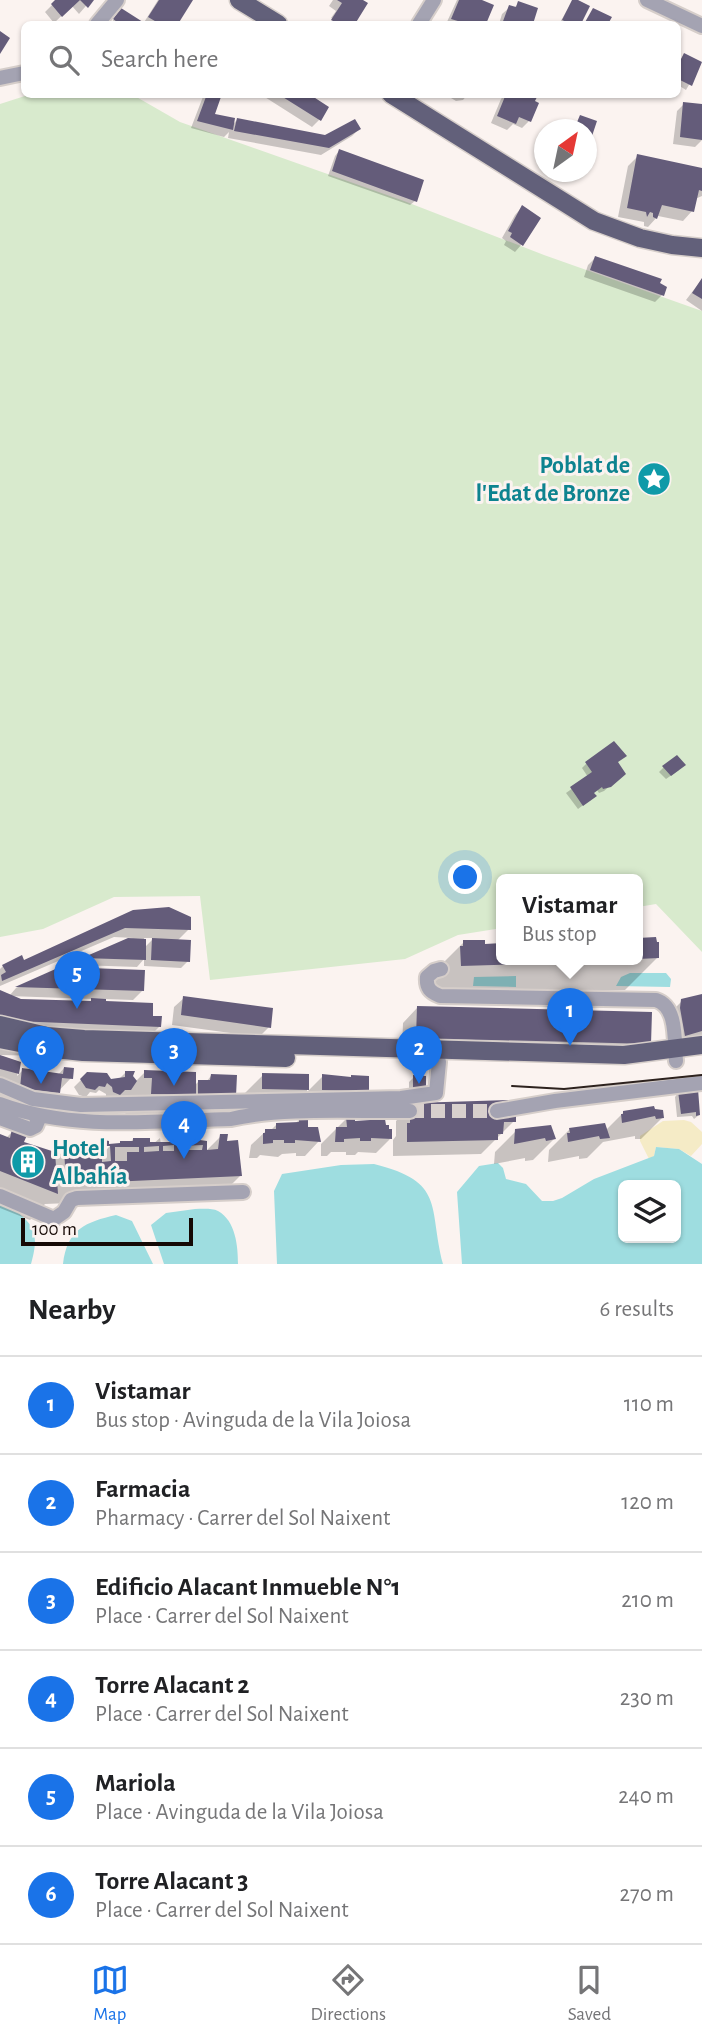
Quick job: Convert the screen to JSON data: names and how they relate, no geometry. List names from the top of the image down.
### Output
{
  "places": {
    "place": ["Poblat de l'Edat de Bronze"],
    "building": ["Hotel Albahía"]
  },
  "scale_bar": "100 m",
  "north": "top right",
  "page": {
    "search": "Search here",
    "popup": ["Vistamar", "Bus stop"],
    "pins": [
      "5",
      "1",
      "2",
      "6",
      "3",
      "4"
    ],
    "scale": "100 m",
    "heading": ["Nearby", "6 results"],
    "list": [
      {
        "mark": "1",
        "name": "Vistamar",
        "note": "Bus stop · Avinguda de la Vila Joiosa",
        "value": "110 m"
      },
      {
        "mark": "2",
        "name": "Farmacia",
        "note": "Pharmacy · Carrer del Sol Naixent",
        "value": "120 m"
      },
      {
        "mark": "3",
        "name": "Edificio Alacant Inmueble N°1",
        "note": "Place · Carrer del Sol Naixent",
        "value": "210 m"
      },
      {
        "mark": "4",
        "name": "Torre Alacant 2",
        "note": "Place · Carrer del Sol Naixent",
        "value": "230 m"
      },
      {
        "mark": "5",
        "name": "Mariola",
        "note": "Place · Avinguda de la Vila Joiosa",
        "value": "240 m"
      },
      {
        "mark": "6",
        "name": "Torre Alacant 3",
        "note": "Place · Carrer del Sol Naixent",
        "value": "270 m"
      }
    ],
    "nav": ["Map", "Directions", "Saved"]
  }
}
